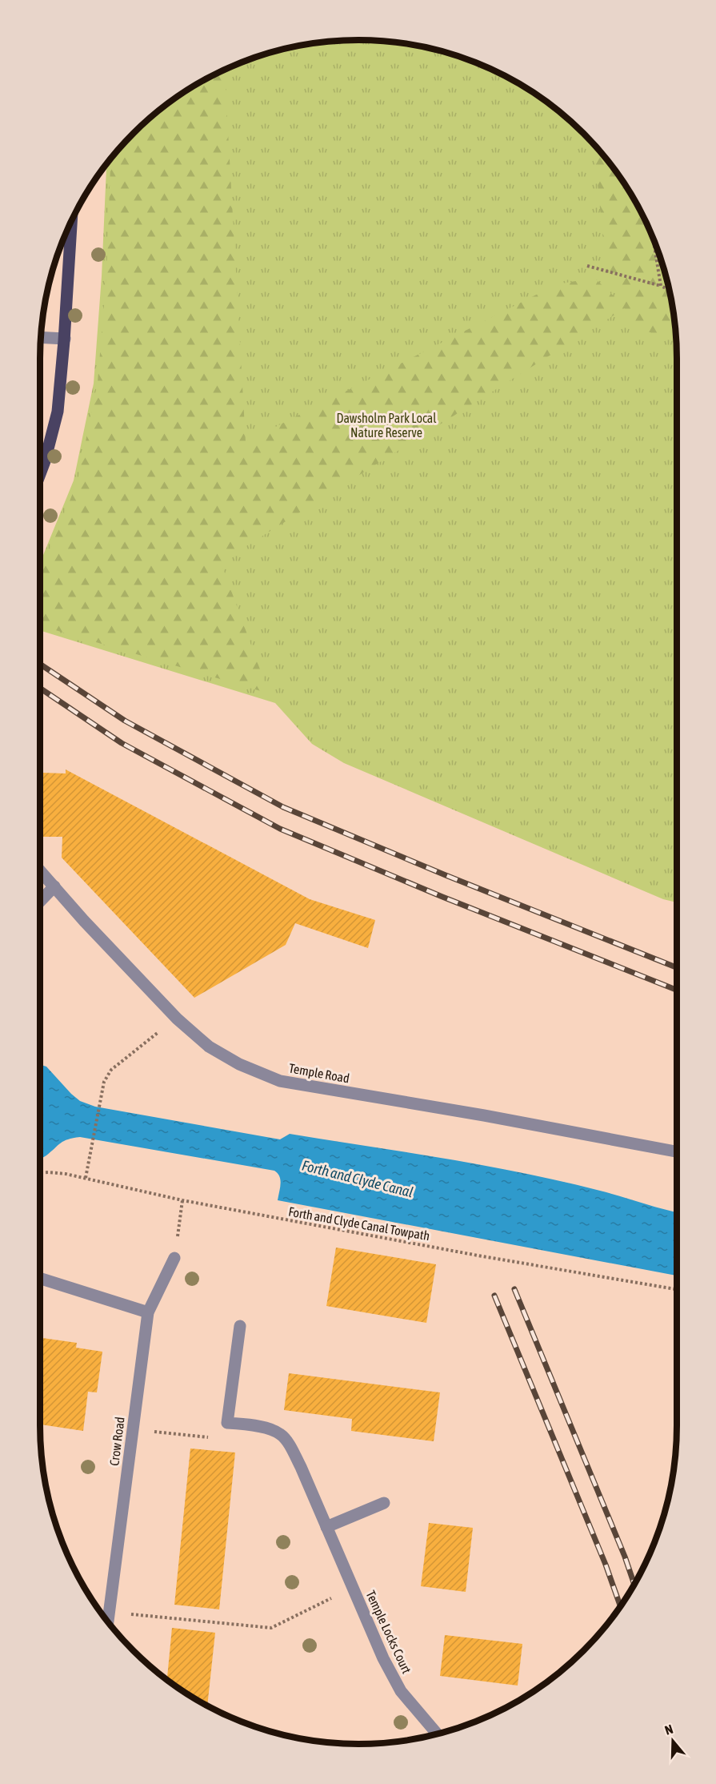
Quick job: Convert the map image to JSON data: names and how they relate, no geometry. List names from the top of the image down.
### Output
{
  "streets": {
    "street": ["Temple Road", "Crow Road", "Temple Locks Court"],
    "path": ["Forth and Clyde Canal Towpath"]
  },
  "water": ["Forth and Clyde Canal"],
  "parks": ["Dawsholm Park Local Nature Reserve"],
  "north": "top"
}
